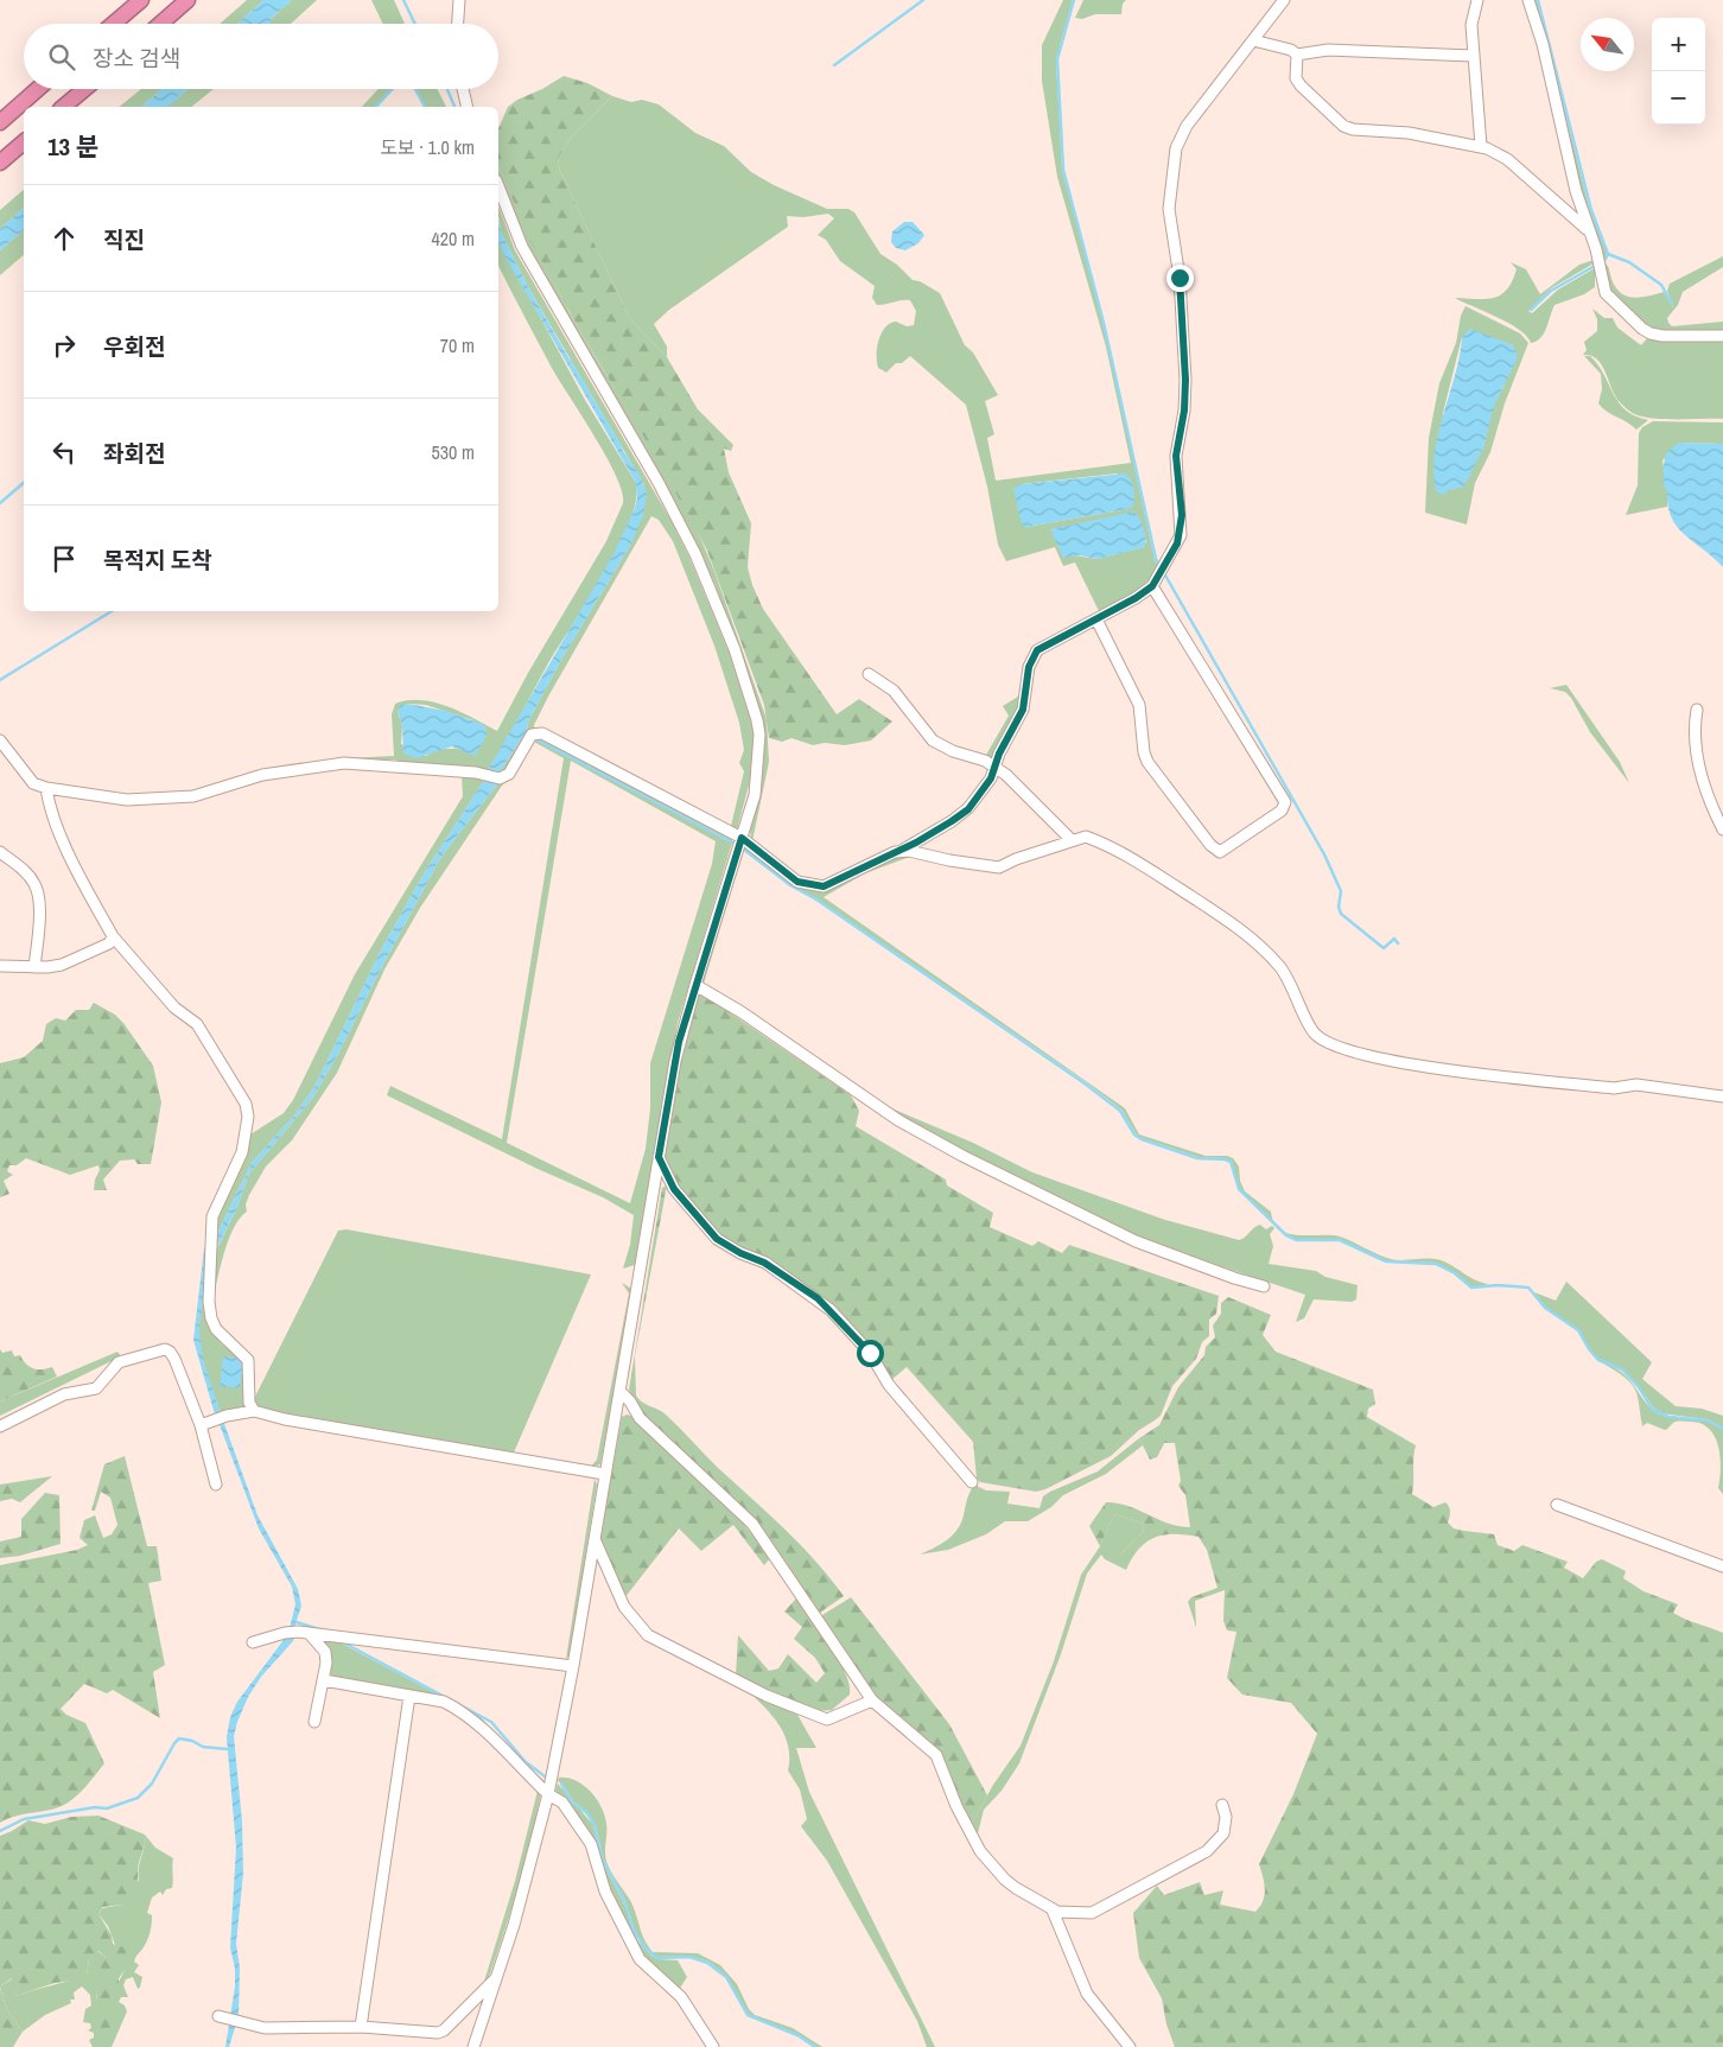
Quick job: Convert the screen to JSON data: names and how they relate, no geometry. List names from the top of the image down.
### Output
{
  "north": "top left",
  "page": {
    "map_buttons": ["+", "−"],
    "search": "장소 검색",
    "heading": ["13 분", "도보 · 1.0 km"],
    "list": [
      ["직진", "420 m"],
      ["우회전", "70 m"],
      ["좌회전", "530 m"],
      "목적지 도착"
    ]
  }
}
